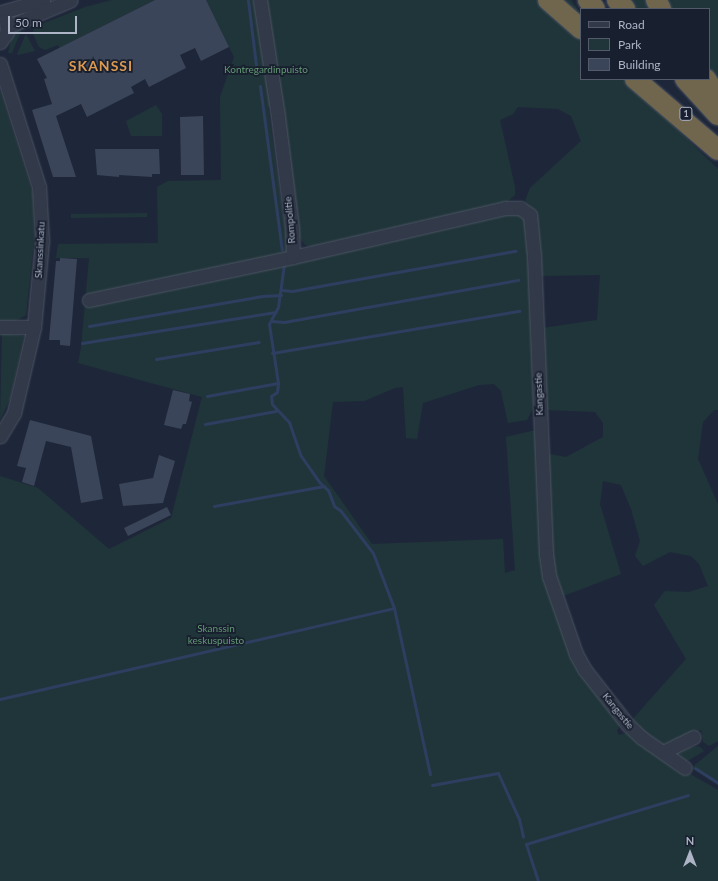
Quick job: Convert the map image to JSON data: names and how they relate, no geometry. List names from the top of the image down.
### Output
{
  "streets": {
    "highway": ["1"],
    "street": ["Rompolitie", "Skanssinkatu", "Kangastie"]
  },
  "crossings": [
    ["Rompolitie", "Kangastie"]
  ],
  "districts": ["SKANSSI"],
  "parks": ["Kontregardinpuisto", "Skanssin keskuspuisto"],
  "legend": ["Road", "Park", "Building"],
  "scale_bar": "50 m",
  "north": "top"
}
